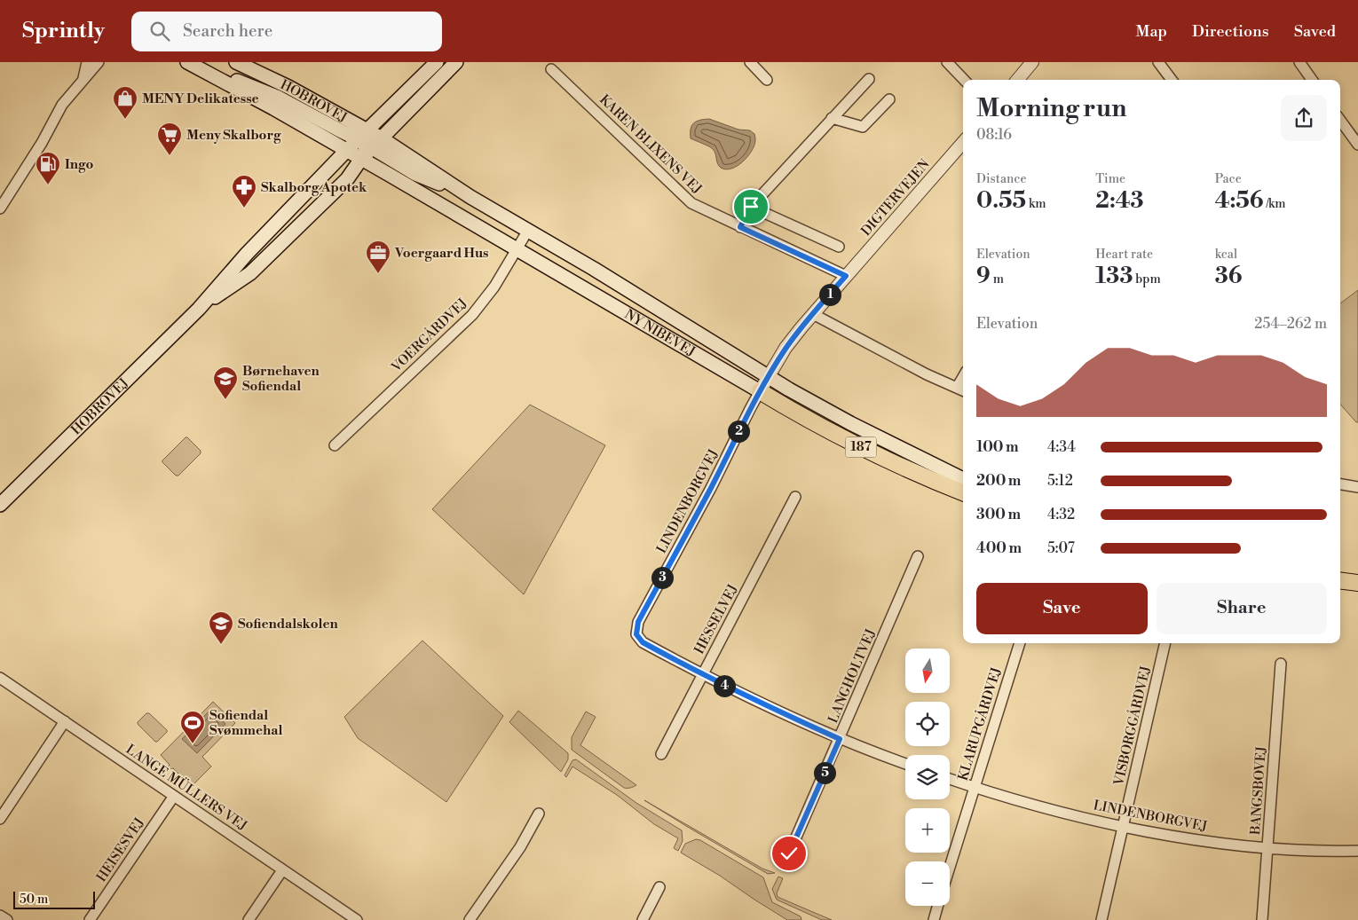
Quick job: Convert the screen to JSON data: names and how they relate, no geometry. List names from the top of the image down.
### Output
{
  "streets": {
    "highway": ["NY NIBEVEJ", "187"],
    "main road": ["HOBROVEJ"],
    "street": [
      "KAREN BLIXENS VEJ",
      "DIGTERVEJEN",
      "VOERGÅRDVEJ",
      "LINDENBORGVEJ",
      "HESSELVEJ",
      "LANGHOLTVEJ",
      "KLARUPGÅRDVEJ",
      "VISBORGGÅRDVEJ",
      "LANGE MÜLLERS VEJ",
      "BANGSBOVEJ",
      "HEISESVEJ"
    ]
  },
  "crossings": [
    ["HOBROVEJ", "NY NIBEVEJ"],
    ["KAREN BLIXENS VEJ", "DIGTERVEJEN"],
    ["DIGTERVEJEN", "NY NIBEVEJ"],
    ["DIGTERVEJEN", "LINDENBORGVEJ"],
    ["NY NIBEVEJ", "VOERGÅRDVEJ"],
    ["NY NIBEVEJ", "LINDENBORGVEJ"],
    ["LINDENBORGVEJ", "HESSELVEJ"],
    ["LINDENBORGVEJ", "LANGHOLTVEJ"],
    ["LINDENBORGVEJ", "KLARUPGÅRDVEJ"],
    ["LINDENBORGVEJ", "VISBORGGÅRDVEJ"],
    ["LINDENBORGVEJ", "BANGSBOVEJ"],
    ["LANGE MÜLLERS VEJ", "HEISESVEJ"]
  ],
  "places": {
    "shop": ["MENY Delikatesse"],
    "supermarket": ["Meny Skalborg"],
    "fuel station": ["Ingo"],
    "pharmacy": ["Skalborg Apotek"],
    "office": ["Voergaard Hus"],
    "school or university": ["Børnehaven Sofiendal", "Sofiendalskolen"],
    "sports": ["Sofiendal Svømmehal"]
  },
  "scale_bar": "50 m",
  "north": "bottom",
  "page": {
    "header": "Sprintly",
    "search": "Search here",
    "nav": ["Map", "Directions", "Saved"],
    "heading": ["Morning run", "08:16"],
    "stats": [
      ["Distance", "0.55 km"],
      ["Time", "2:43"],
      ["Pace", "4:56 /km"],
      ["Elevation", "9 m"],
      ["Heart rate", "133 bpm"],
      ["kcal", "36"]
    ],
    "pins": [
      "1",
      "2",
      "3",
      "4",
      "5"
    ],
    "chart": ["Elevation", "254–262 m"],
    "list": [
      {
        "name": "100 m",
        "note": "4:34"
      },
      {
        "name": "200 m",
        "note": "5:12"
      },
      {
        "name": "300 m",
        "note": "4:32"
      },
      {
        "name": "400 m",
        "note": "5:07"
      }
    ],
    "buttons": ["Save", "Share"],
    "map_buttons": ["+", "−"],
    "scale": "50 m"
  }
}
